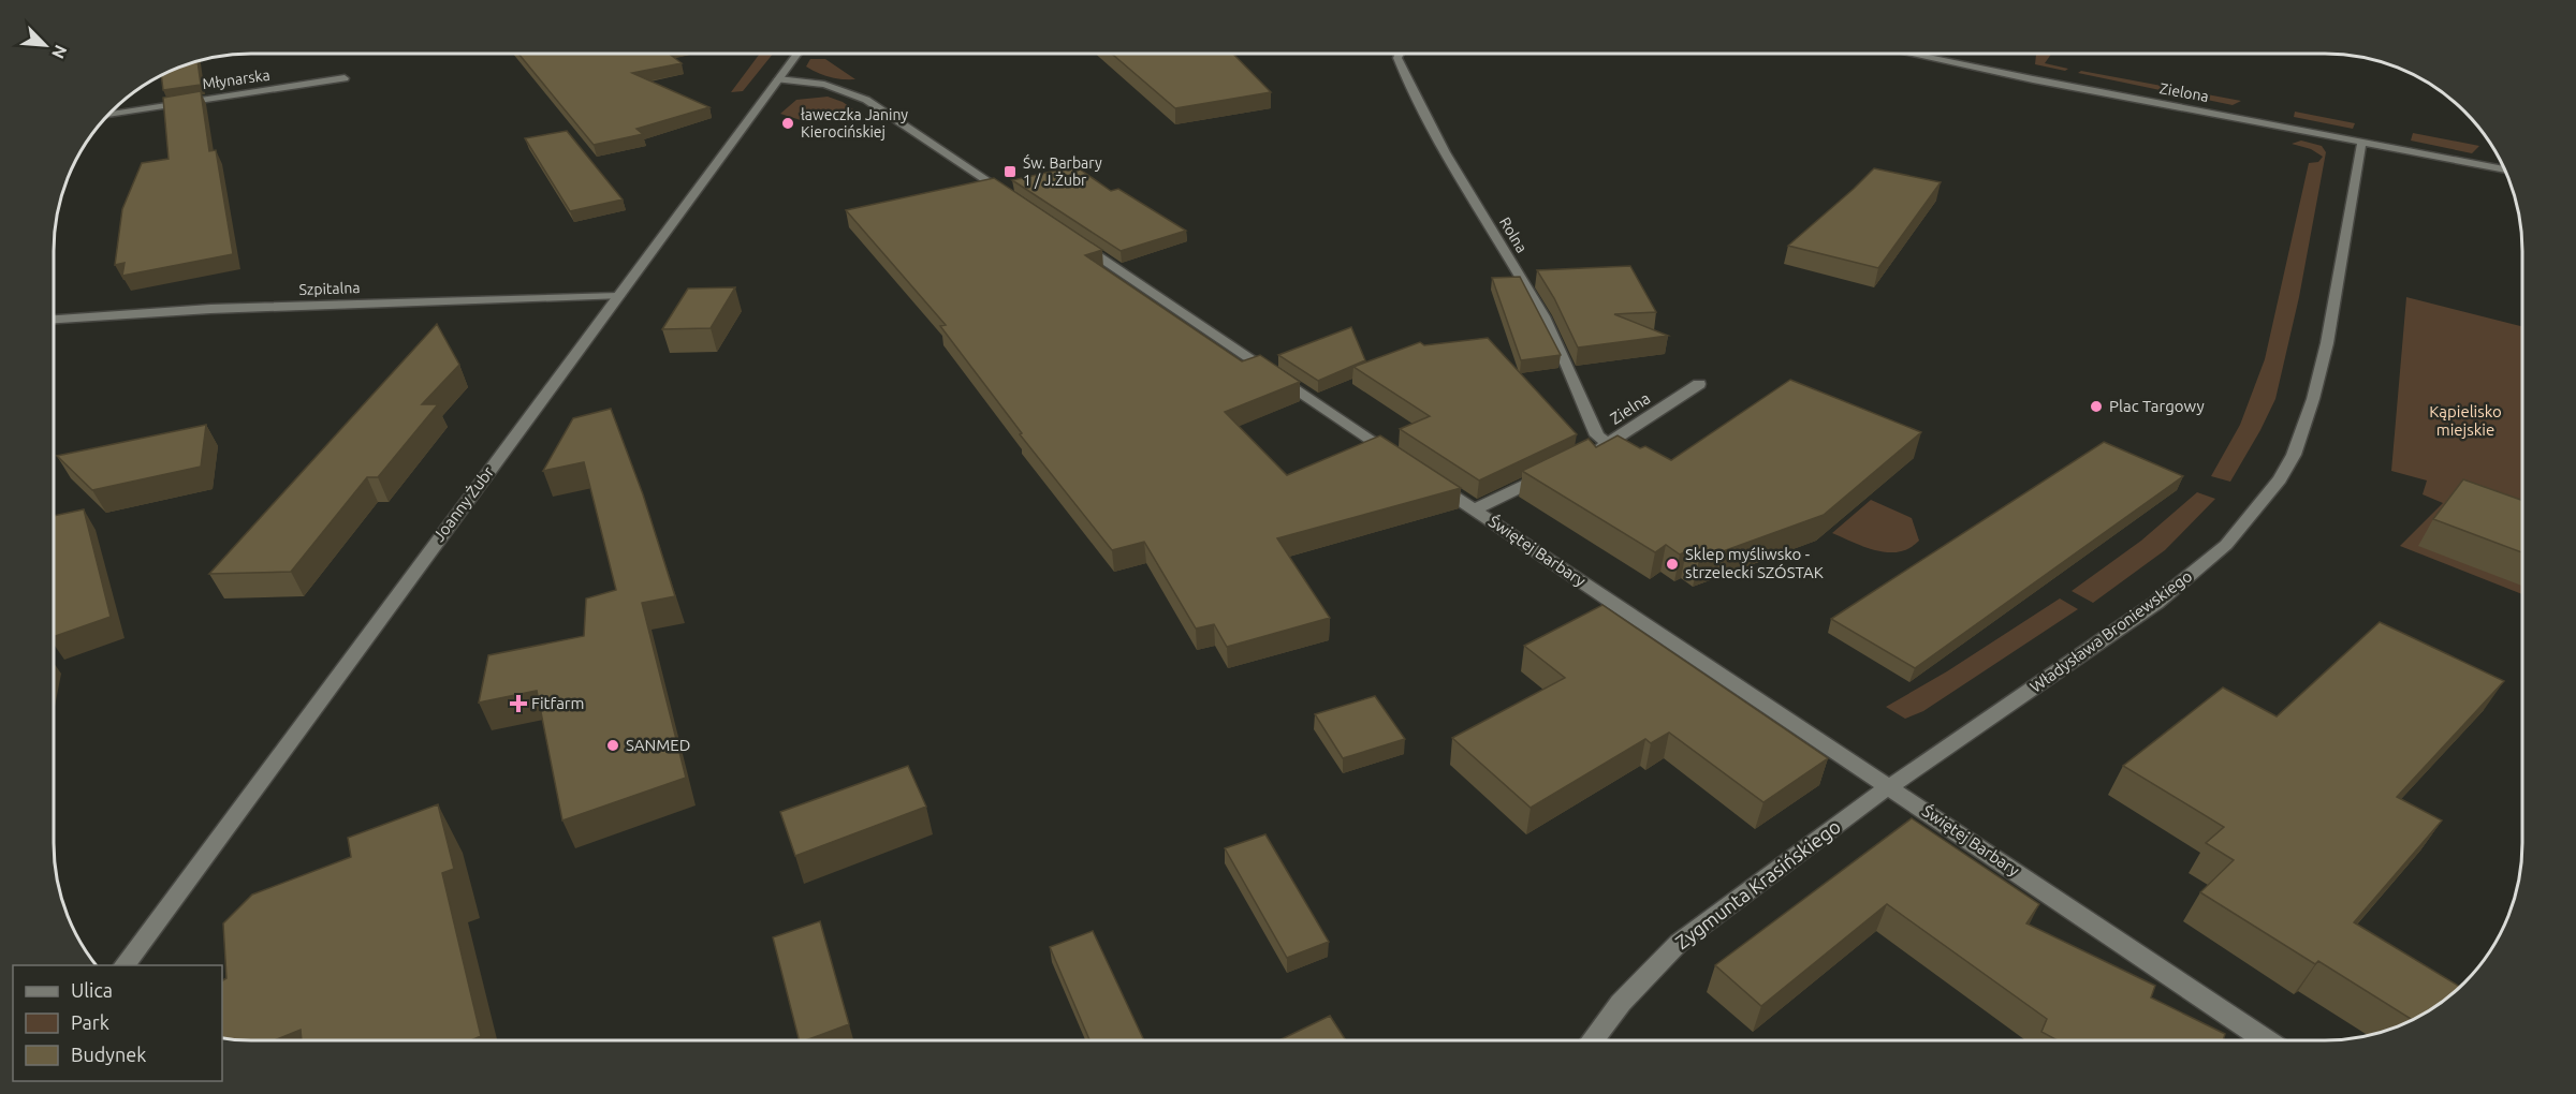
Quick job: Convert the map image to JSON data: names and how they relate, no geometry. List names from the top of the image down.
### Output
{
  "streets": {
    "street": [
      "Młynarska",
      "Zielona",
      "Rolna",
      "Szpitalna",
      "Zielna",
      "Joanny Żubr",
      "Świętej Barbary",
      "Władysława Broniewskiego",
      "Zygmunta Krasińskiego"
    ]
  },
  "crossings": [
    ["Zielona", "Władysława Broniewskiego"],
    ["Rolna", "Zielna"],
    ["Szpitalna", "Joanny Żubr"],
    ["Świętej Barbary", "Władysława Broniewskiego"],
    ["Świętej Barbary", "Zygmunta Krasińskiego"],
    ["Władysława Broniewskiego", "Zygmunta Krasińskiego"]
  ],
  "parks": ["Kąpielisko miejskie"],
  "places": {
    "other": [
      "ławeczka Janiny Kierocińskiej",
      "Plac Targowy",
      "Sklep myśliwsko - strzelecki SZÓSTAK",
      "SANMED"
    ],
    "transit": ["Św. Barbary 1 / J.Żubr"],
    "health": ["Fitfarm"]
  },
  "legend": ["Ulica", "Park", "Budynek"],
  "north": "bottom right"
}
